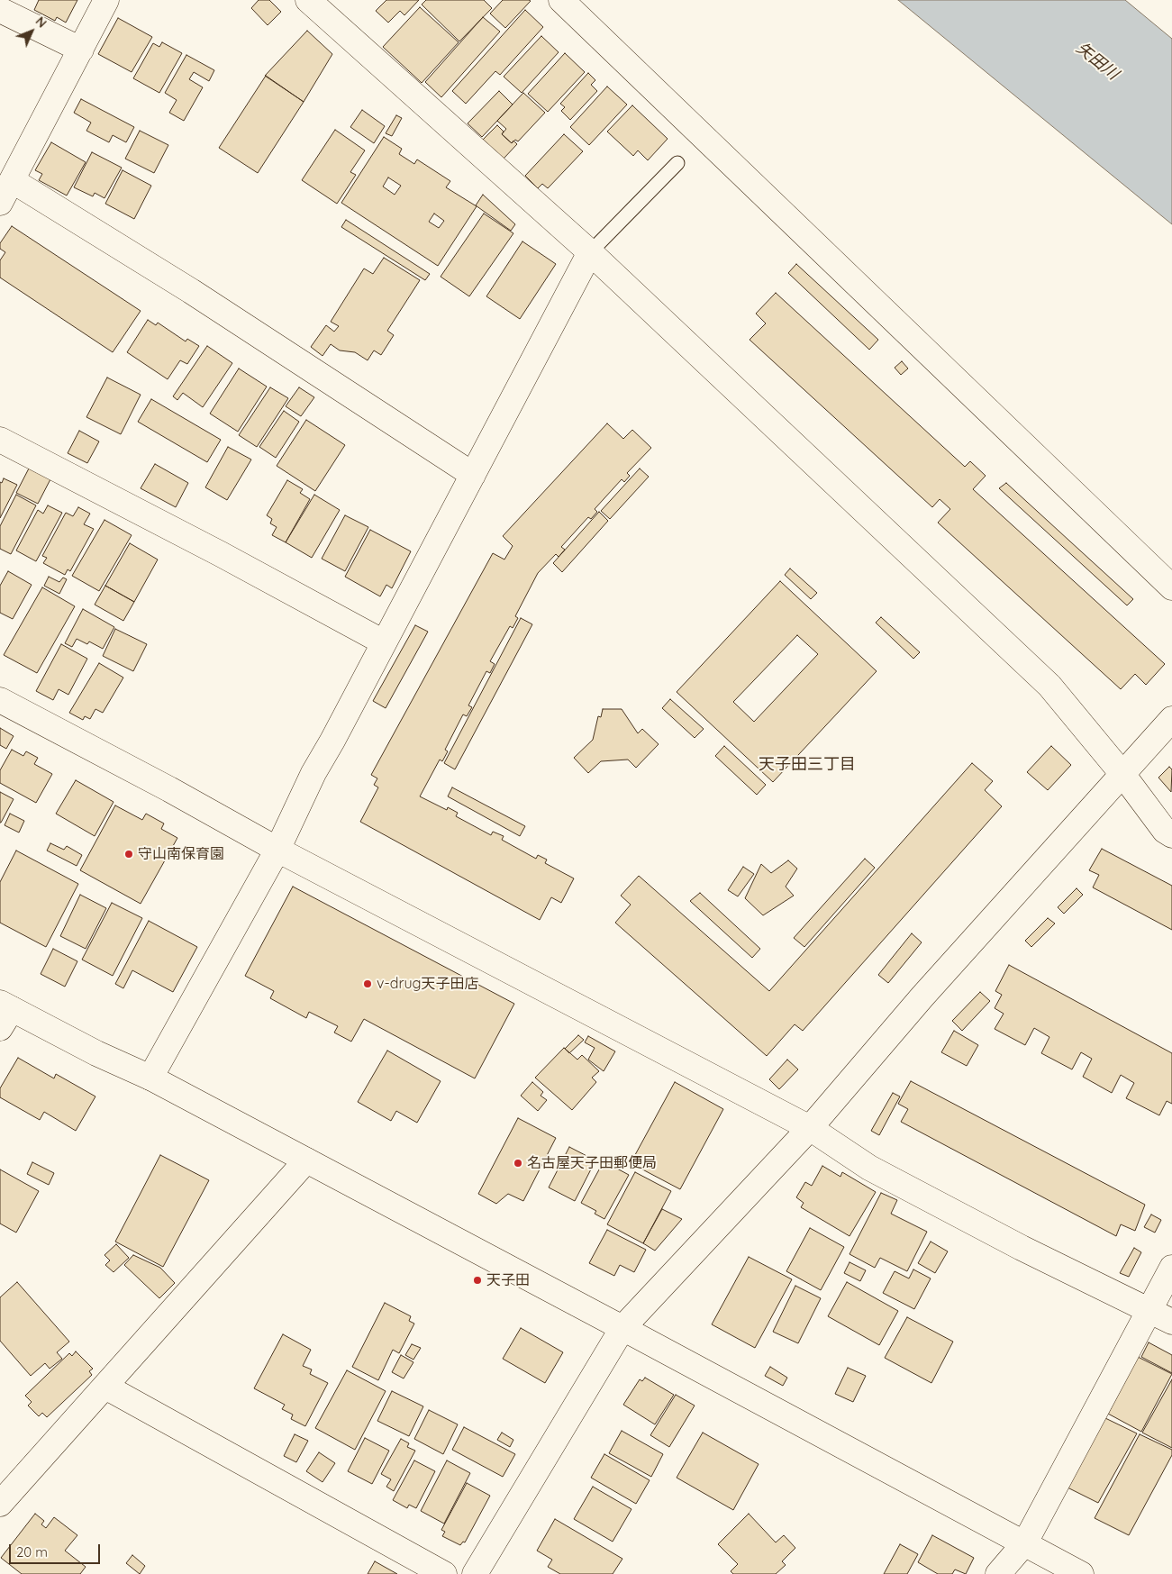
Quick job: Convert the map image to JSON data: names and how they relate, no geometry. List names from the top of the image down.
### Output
{
  "districts": ["天子田三丁目"],
  "water": ["矢田川"],
  "places": [
    "守山南保育園",
    "v-drug天子田店",
    "名古屋天子田郵便局",
    "天子田"
  ],
  "scale_bar": "20 m",
  "north": "top right"
}
